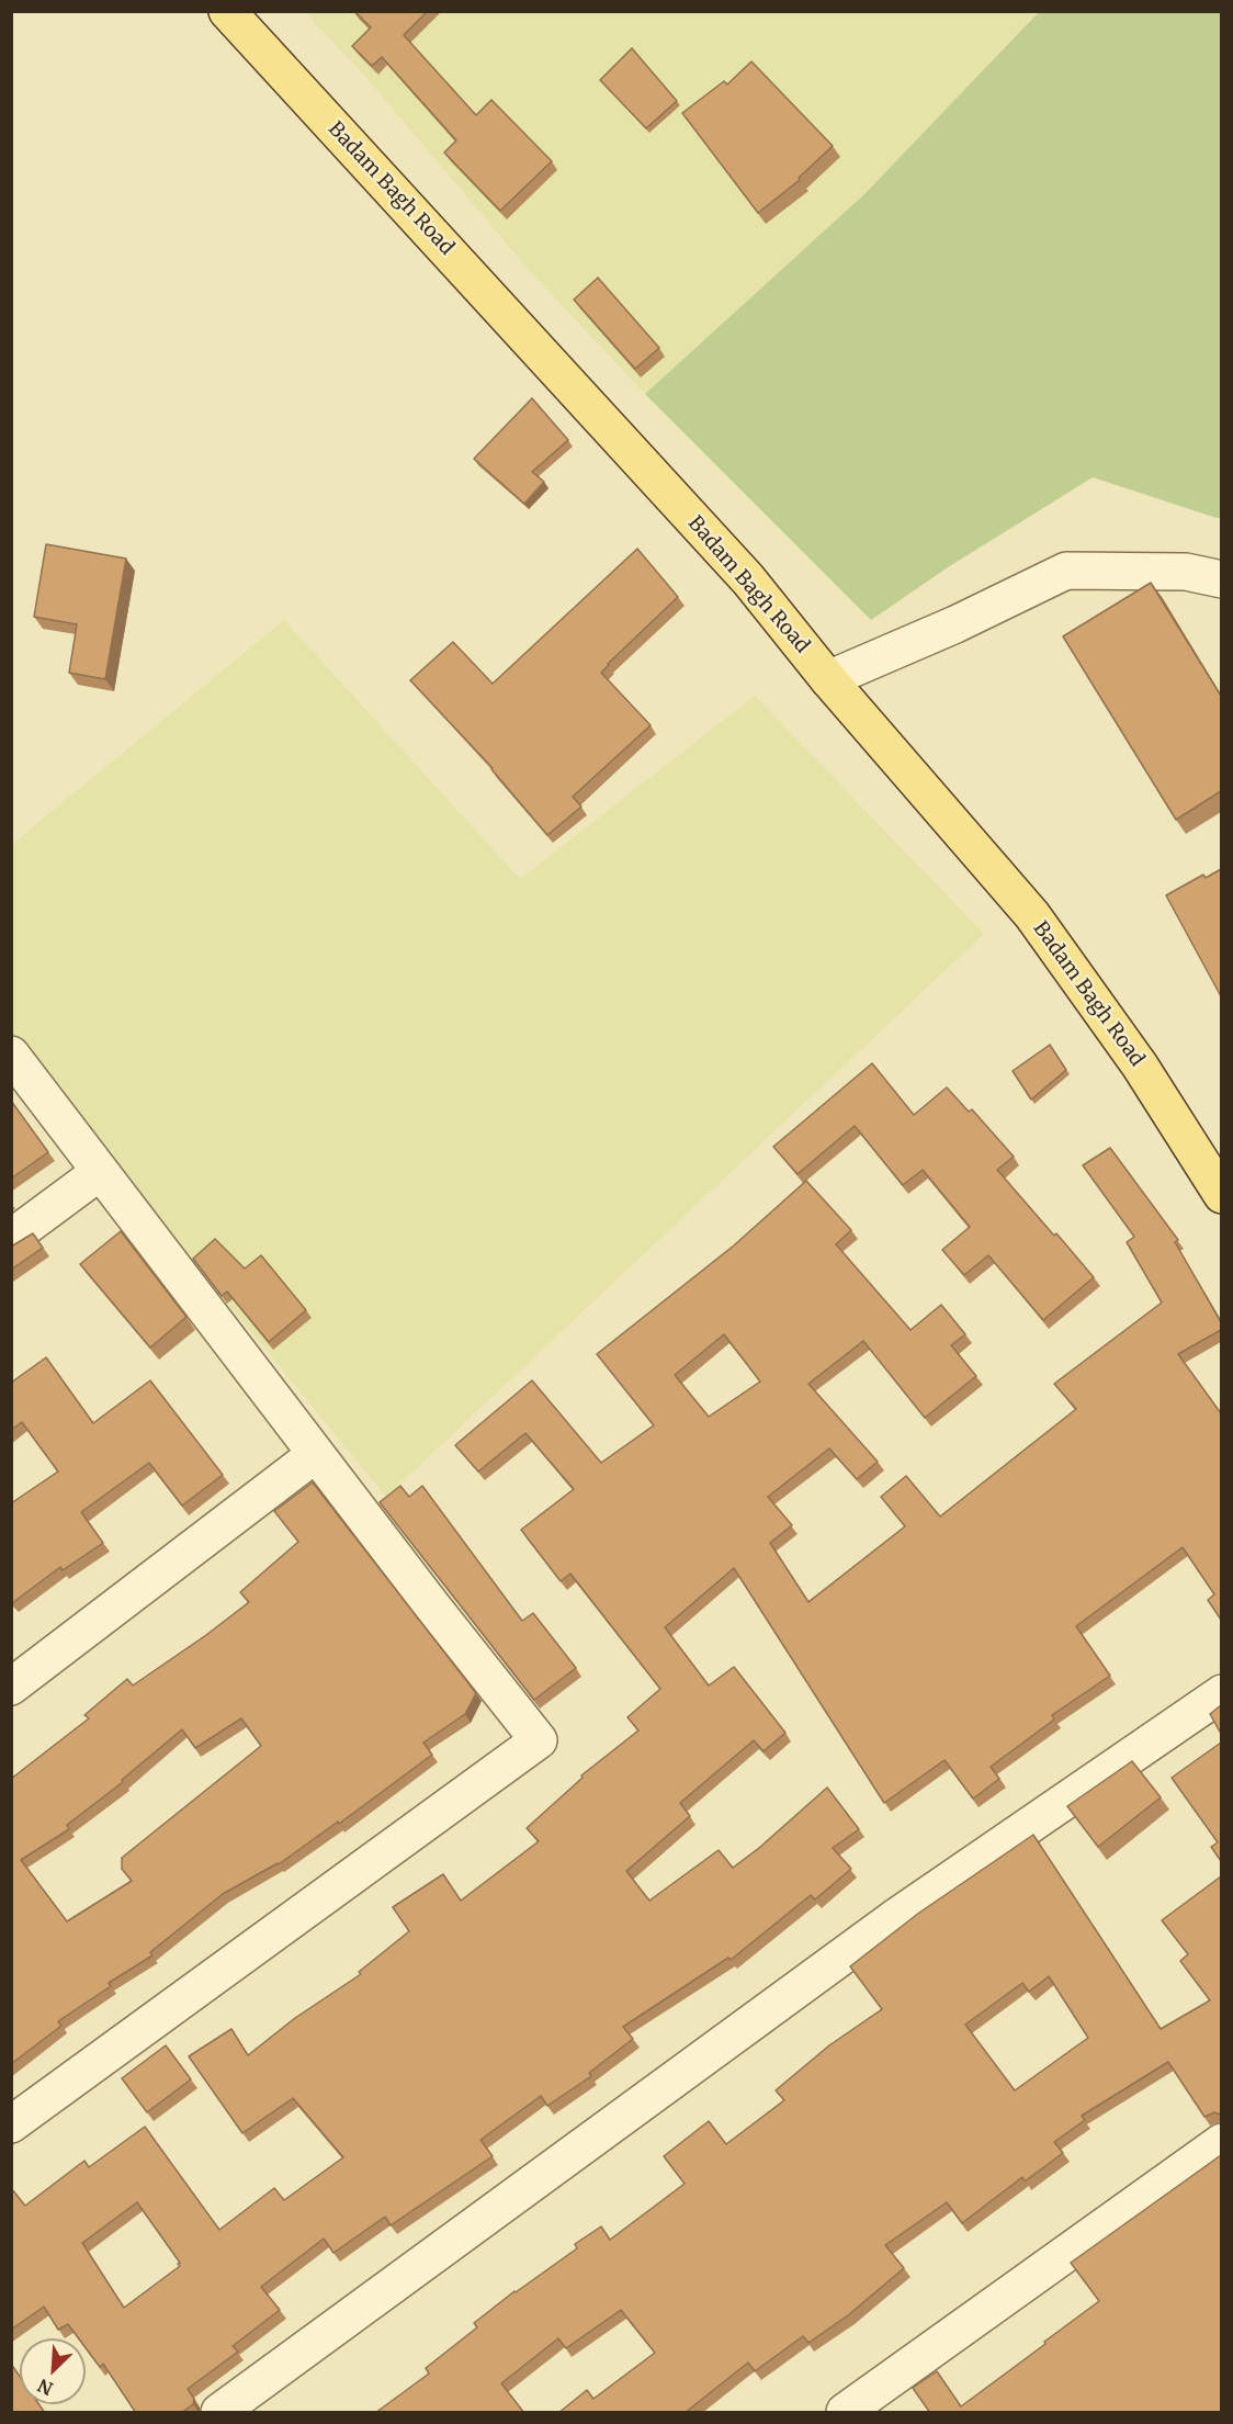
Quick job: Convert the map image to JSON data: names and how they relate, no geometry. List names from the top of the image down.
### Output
{
  "streets": {
    "main road": ["Badam Bagh Road"]
  },
  "north": "bottom left"
}
